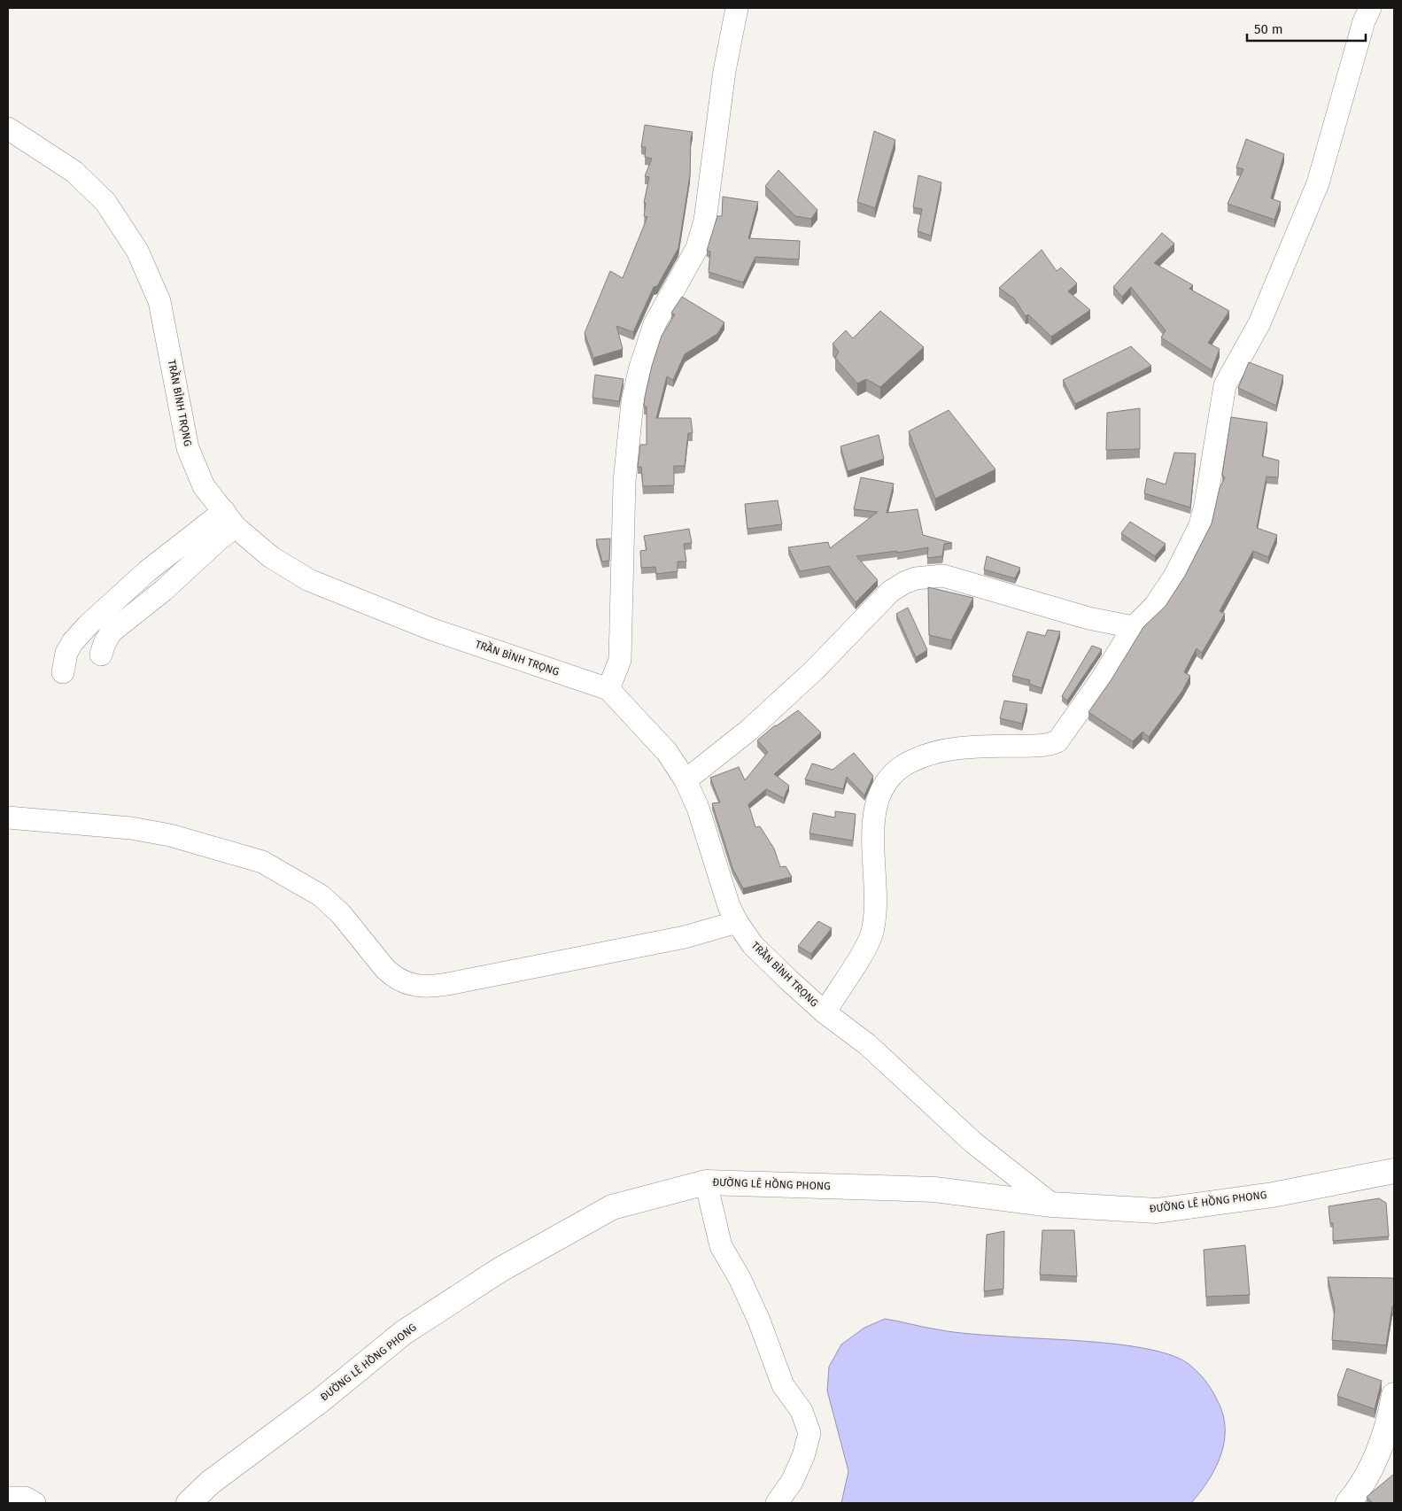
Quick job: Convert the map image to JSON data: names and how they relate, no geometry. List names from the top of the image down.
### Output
{
  "streets": {
    "main road": ["ĐƯỜNG LÊ HỒNG PHONG"],
    "street": ["TRẦN BÌNH TRỌNG"]
  },
  "crossings": [
    ["TRẦN BÌNH TRỌNG", "ĐƯỜNG LÊ HỒNG PHONG"]
  ],
  "scale_bar": "50 m"
}
